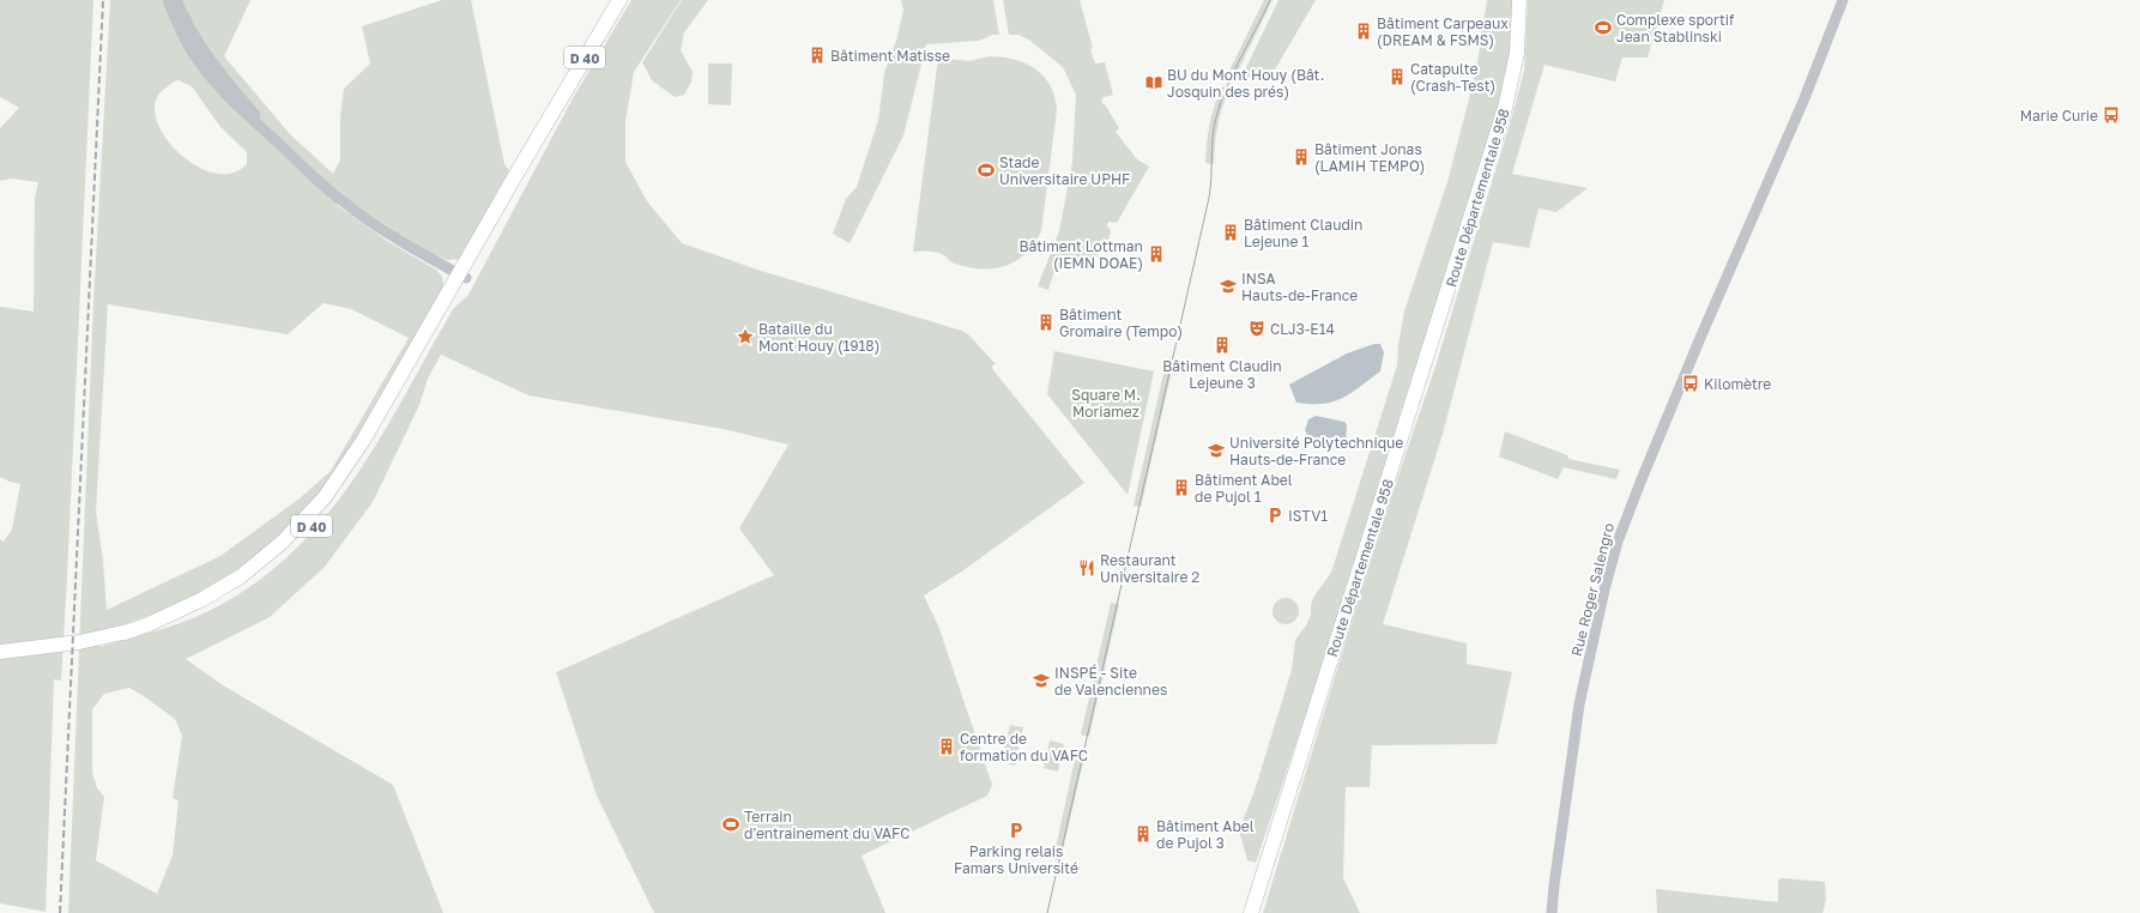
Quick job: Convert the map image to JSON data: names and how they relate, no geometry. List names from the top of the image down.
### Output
{
  "streets": {
    "main road": ["D 40", "Route Départementale 958"],
    "street": ["Rue Roger Salengro"]
  },
  "parks": ["Square M. Moriamez"],
  "places": {
    "sports": ["Complexe sportif Jean Stablinski", "Stade Universitaire UPHF", "Terrain d'entrainement du VAFC"],
    "building": [
      "Bâtiment Carpeaux (DREAM & FSMS)",
      "Bâtiment Matisse",
      "Catapulte (Crash-Test)",
      "Bâtiment Jonas (LAMIH TEMPO)",
      "Bâtiment Claudin Lejeune 1",
      "Bâtiment Lottman (IEMN DOAE)",
      "Bâtiment Gromaire (Tempo)",
      "Bâtiment Claudin Lejeune 3",
      "Bâtiment Abel de Pujol 1",
      "Centre de formation du VAFC",
      "Bâtiment Abel de Pujol 3"
    ],
    "library": ["BU du Mont Houy (Bât. Josquin des prés)"],
    "bus stop": ["Marie Curie", "Kilomètre"],
    "school or university": ["INSA Hauts-de-France", "Université Polytechnique Hauts-de-France", "INSPÉ - Site de Valenciennes"],
    "theatre": ["CLJ3-E14"],
    "place": ["Bataille du Mont Houy (1918)"],
    "parking": ["ISTV1", "Parking relais Famars Université"],
    "restaurant": ["Restaurant Universitaire 2"]
  }
}
